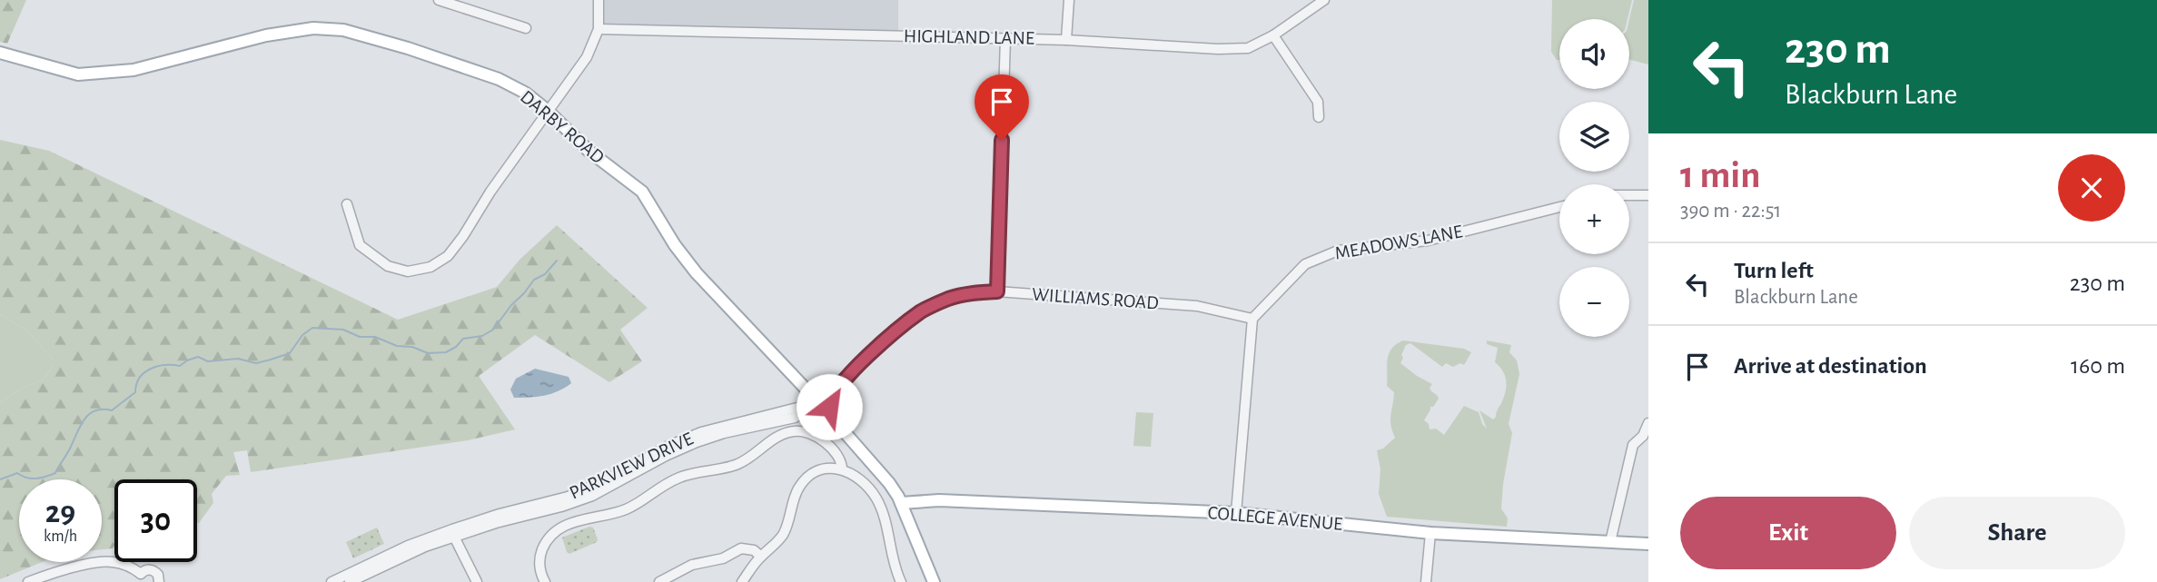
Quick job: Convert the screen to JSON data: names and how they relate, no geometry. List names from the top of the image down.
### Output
{
  "streets": {
    "main road": ["DARBY ROAD", "COLLEGE AVENUE"],
    "street": [
      "HIGHLAND LANE",
      "MEADOWS LANE",
      "WILLIAMS ROAD",
      "PARKVIEW DRIVE"
    ]
  },
  "crossings": [
    ["DARBY ROAD", "WILLIAMS ROAD"],
    ["DARBY ROAD", "PARKVIEW DRIVE"],
    ["DARBY ROAD", "COLLEGE AVENUE"],
    ["MEADOWS LANE", "WILLIAMS ROAD"]
  ],
  "page": {
    "turn": ["230 m", "Blackburn Lane"],
    "map_buttons": ["+", "−"],
    "heading": ["1 min", "390 m · 22:51"],
    "list": [
      {
        "name": "Turn left",
        "note": "Blackburn Lane",
        "value": "230 m"
      },
      {
        "name": "Arrive at destination",
        "value": "160 m"
      }
    ],
    "speed": "29 km/h",
    "limit": "30",
    "buttons": ["Exit", "Share"]
  }
}
